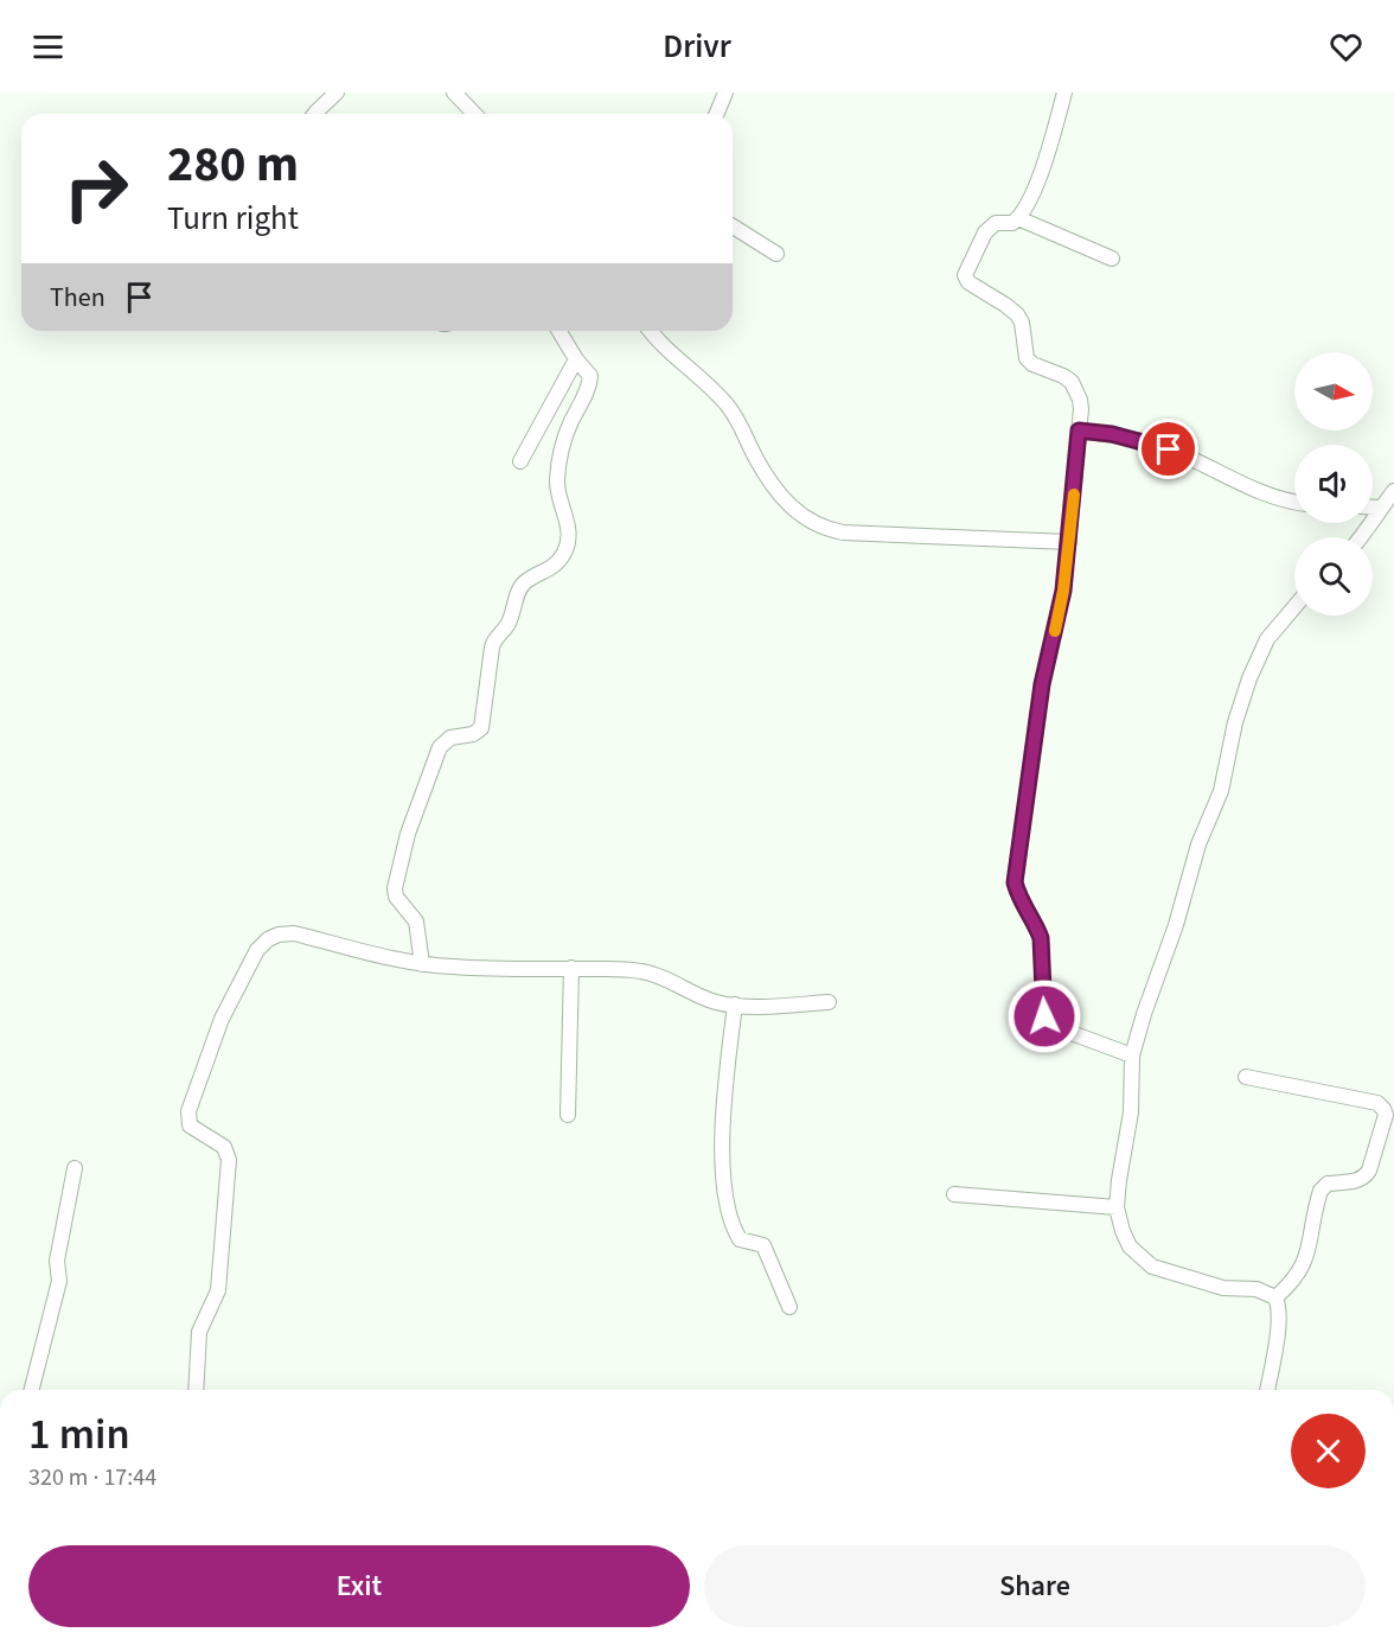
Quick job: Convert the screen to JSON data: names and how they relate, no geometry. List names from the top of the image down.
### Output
{
  "north": "right",
  "page": {
    "header": "Drivr",
    "turn": ["280 m", "Turn right"],
    "then": "Then",
    "heading": ["1 min", "320 m · 17:44"],
    "buttons": ["Exit", "Share"]
  }
}
